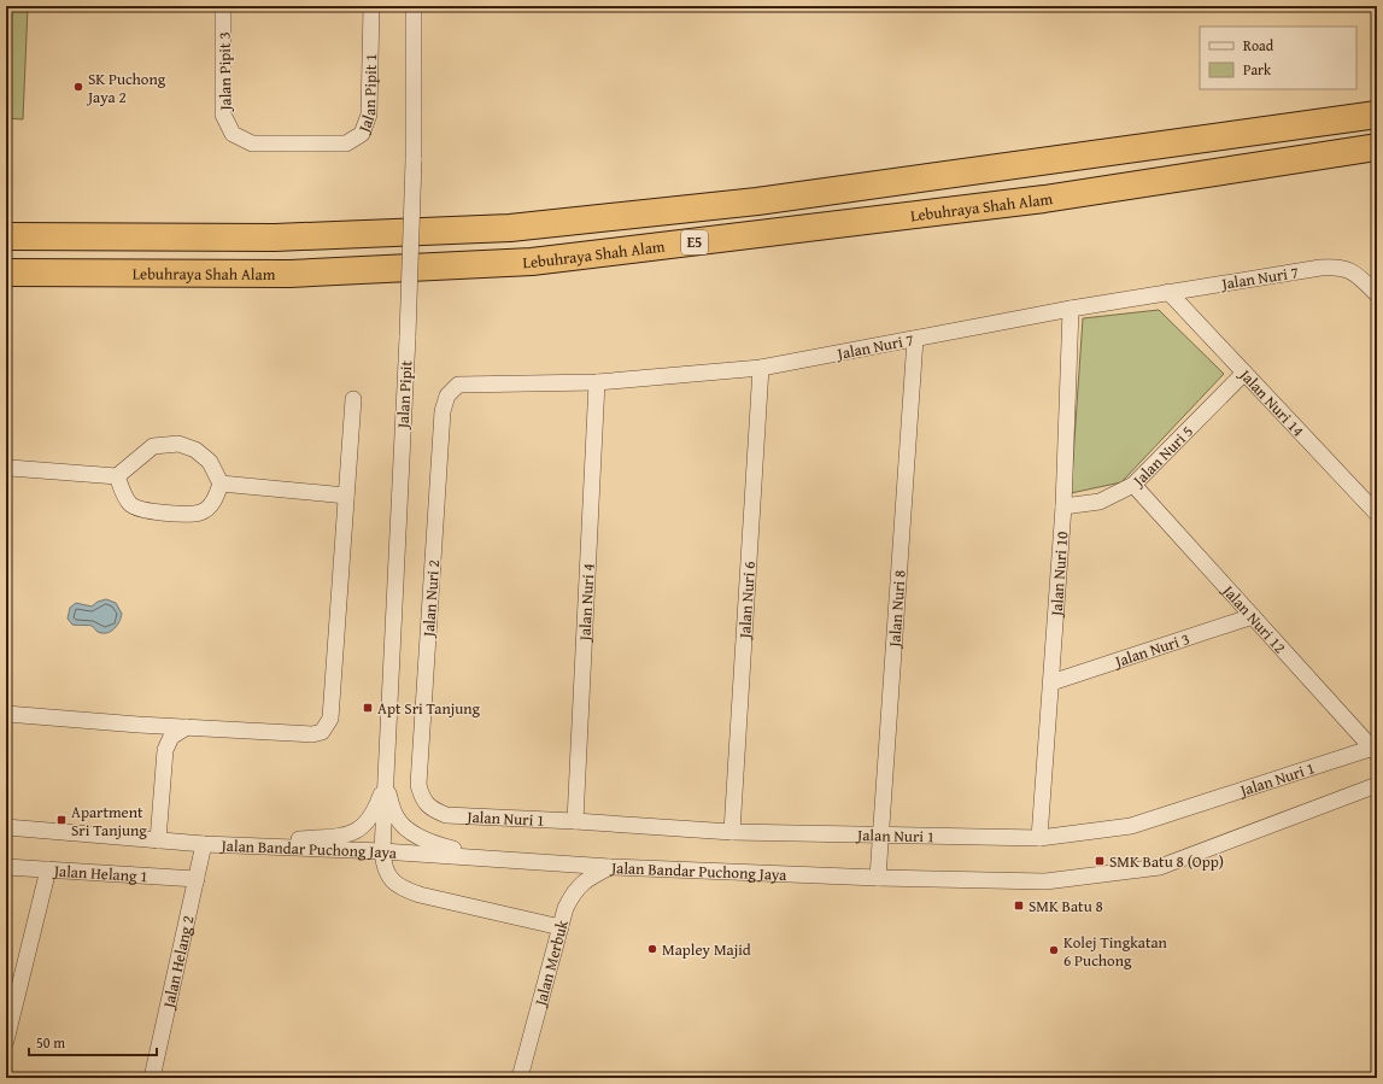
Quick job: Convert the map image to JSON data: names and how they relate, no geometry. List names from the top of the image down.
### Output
{
  "streets": {
    "highway": ["Lebuhraya Shah Alam", "E5"],
    "street": [
      "Jalan Pipit 3",
      "Jalan Pipit 1",
      "Jalan Nuri 7",
      "Jalan Pipit",
      "Jalan Nuri 14",
      "Jalan Nuri 5",
      "Jalan Nuri 10",
      "Jalan Nuri 2",
      "Jalan Nuri 6",
      "Jalan Nuri 4",
      "Jalan Nuri 8",
      "Jalan Nuri 12",
      "Jalan Nuri 3",
      "Jalan Nuri 1",
      "Jalan Bandar Puchong Jaya",
      "Jalan Helang 1",
      "Jalan Helang 2",
      "Jalan Merbuk"
    ]
  },
  "crossings": [
    ["Jalan Pipit 3", "Jalan Pipit 1"],
    ["Jalan Nuri 7", "Jalan Nuri 14"],
    ["Jalan Nuri 7", "Jalan Nuri 10"],
    ["Jalan Nuri 7", "Jalan Nuri 2"],
    ["Jalan Nuri 7", "Jalan Nuri 6"],
    ["Jalan Nuri 7", "Jalan Nuri 4"],
    ["Jalan Nuri 7", "Jalan Nuri 8"],
    ["Jalan Pipit", "Jalan Bandar Puchong Jaya"],
    ["Jalan Pipit", "Jalan Merbuk"],
    ["Jalan Nuri 14", "Jalan Nuri 5"],
    ["Jalan Nuri 5", "Jalan Nuri 10"],
    ["Jalan Nuri 5", "Jalan Nuri 12"],
    ["Jalan Nuri 10", "Jalan Nuri 3"],
    ["Jalan Nuri 10", "Jalan Nuri 1"],
    ["Jalan Nuri 2", "Jalan Nuri 1"],
    ["Jalan Nuri 6", "Jalan Nuri 1"],
    ["Jalan Nuri 4", "Jalan Nuri 1"],
    ["Jalan Nuri 8", "Jalan Nuri 1"],
    ["Jalan Nuri 8", "Jalan Bandar Puchong Jaya"],
    ["Jalan Nuri 12", "Jalan Nuri 3"],
    ["Jalan Nuri 12", "Jalan Nuri 1"],
    ["Jalan Bandar Puchong Jaya", "Jalan Helang 2"],
    ["Jalan Bandar Puchong Jaya", "Jalan Merbuk"],
    ["Jalan Helang 1", "Jalan Helang 2"]
  ],
  "places": {
    "other": ["SK Puchong Jaya 2", "Mapley Majid", "Kolej Tingkatan 6 Puchong"],
    "transit": [
      "Apt Sri Tanjung",
      "Apartment Sri Tanjung",
      "SMK Batu 8 (Opp)",
      "SMK Batu 8"
    ]
  },
  "legend": ["Road", "Park"],
  "scale_bar": "50 m"
}
